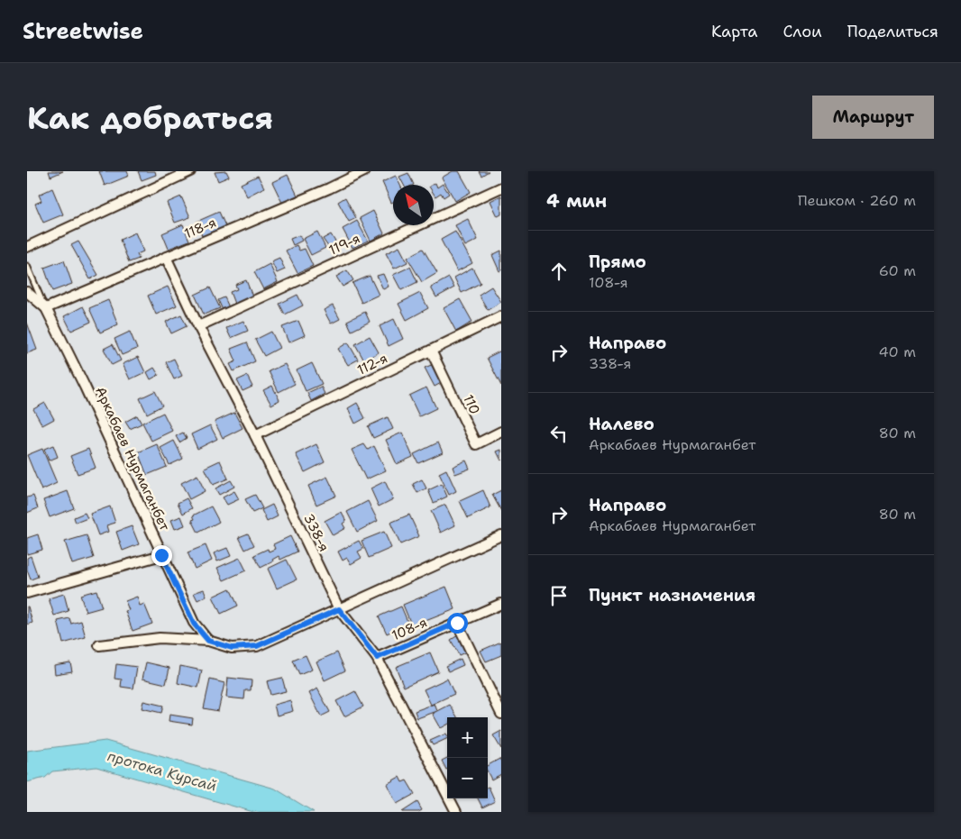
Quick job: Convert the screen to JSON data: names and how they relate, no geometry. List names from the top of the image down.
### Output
{
  "streets": {
    "street": [
      "118-я",
      "119-я",
      "112-я",
      "110",
      "Аркабаев Нурмаганбет",
      "338-я",
      "108-я"
    ]
  },
  "crossings": [
    ["118-я", "Аркабаев Нурмаганбет"],
    ["118-я", "338-я"],
    ["119-я", "338-я"],
    ["112-я", "110"],
    ["112-я", "338-я"],
    ["338-я", "108-я"]
  ],
  "water": ["протока Курсай"],
  "north": "top left",
  "page": {
    "header": "Streetwise",
    "nav": ["Карта", "Слои", "Поделиться"],
    "buttons": "Маршрут",
    "title": "Как добраться",
    "heading": ["4 мин", "Пешком · 260 m"],
    "list": [
      ["Прямо", "108-я", "60 m"],
      ["Направо", "338-я", "40 m"],
      ["Налево", "Аркабаев Нурмаганбет", "80 m"],
      ["Направо", "Аркабаев Нурмаганбет", "80 m"],
      "Пункт назначения"
    ],
    "map_buttons": ["+", "−"]
  }
}
